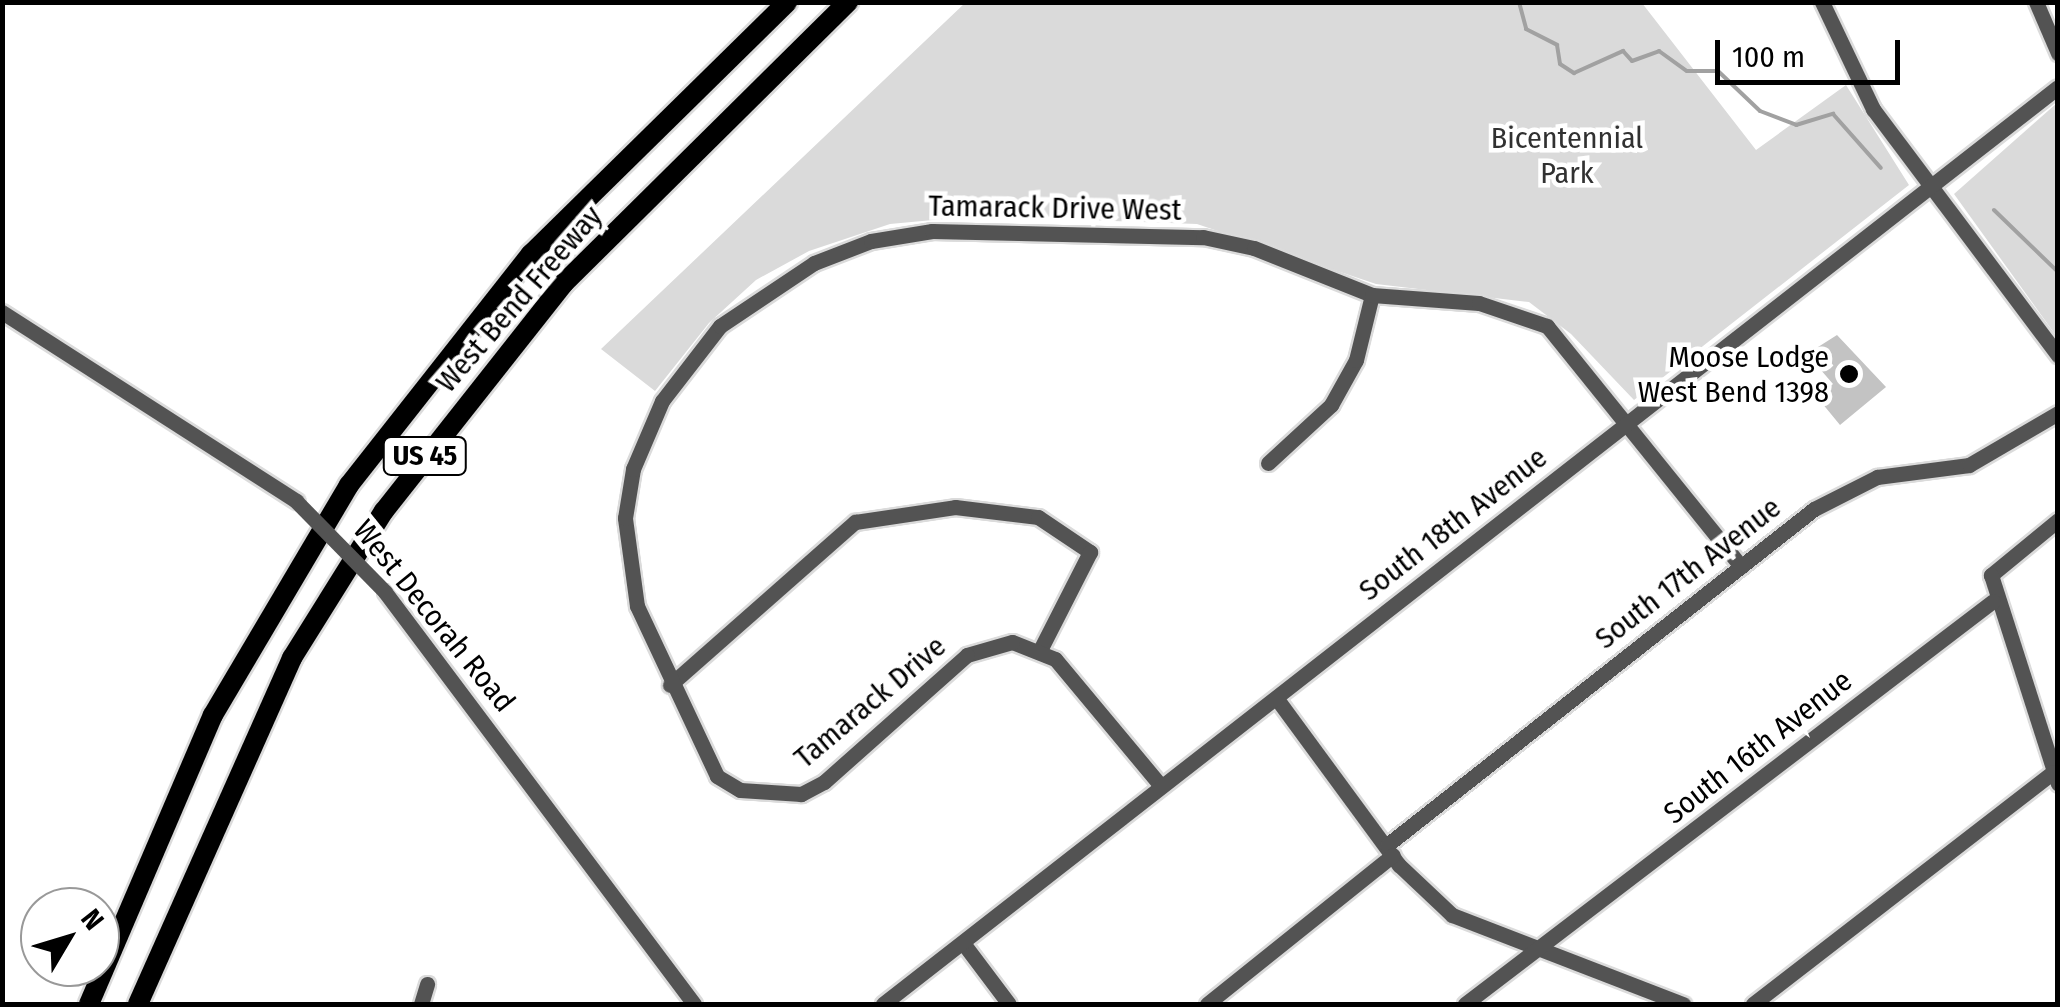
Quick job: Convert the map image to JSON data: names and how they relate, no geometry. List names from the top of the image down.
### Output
{
  "streets": {
    "highway": ["West Bend Freeway", "US 45"],
    "street": [
      "Tamarack Drive West",
      "South 18th Avenue",
      "South 17th Avenue",
      "West Decorah Road",
      "Tamarack Drive",
      "South 16th Avenue"
    ]
  },
  "crossings": [
    ["Tamarack Drive West", "South 18th Avenue"],
    ["Tamarack Drive West", "South 17th Avenue"],
    ["Tamarack Drive West", "Tamarack Drive"]
  ],
  "parks": ["Bicentennial Park"],
  "places": ["Moose Lodge West Bend 1398"],
  "scale_bar": "100 m",
  "north": "top right"
}
